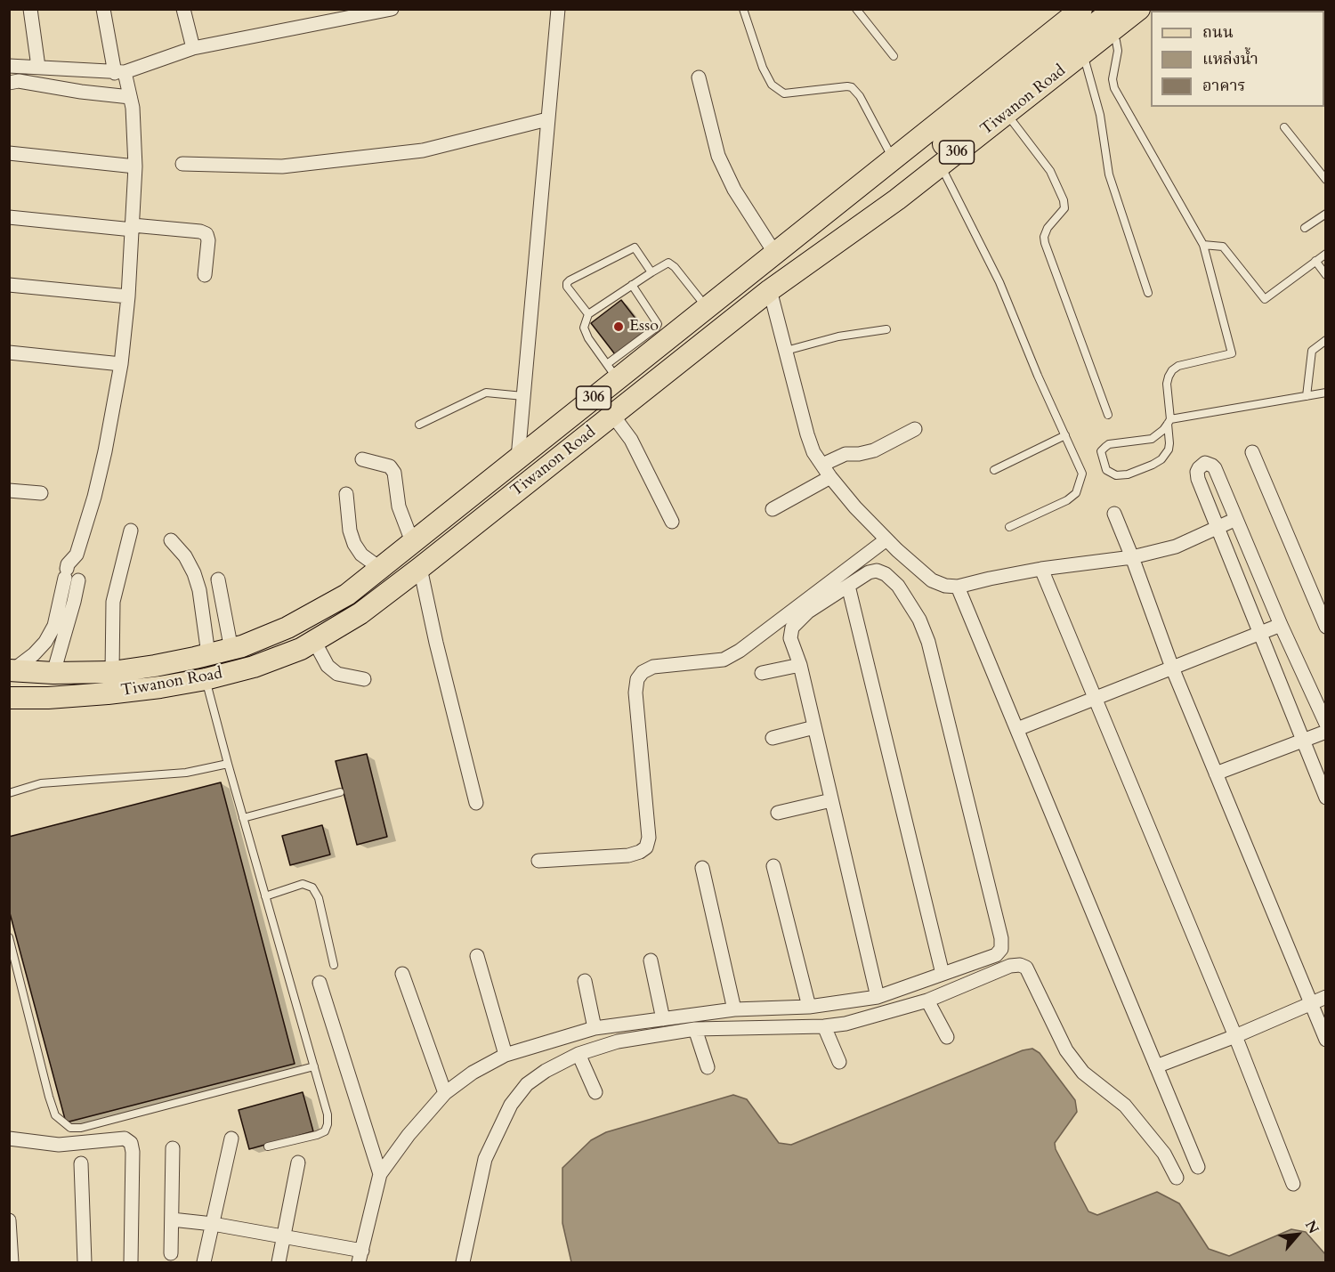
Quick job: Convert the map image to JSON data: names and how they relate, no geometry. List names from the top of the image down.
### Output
{
  "streets": {
    "main road": ["Tiwanon Road", "306"]
  },
  "crossings": [
    ["Tiwanon Road", "306"]
  ],
  "places": ["Esso"],
  "legend": ["ถนน", "แหล่งน้ำ", "อาคาร"],
  "north": "top right"
}
